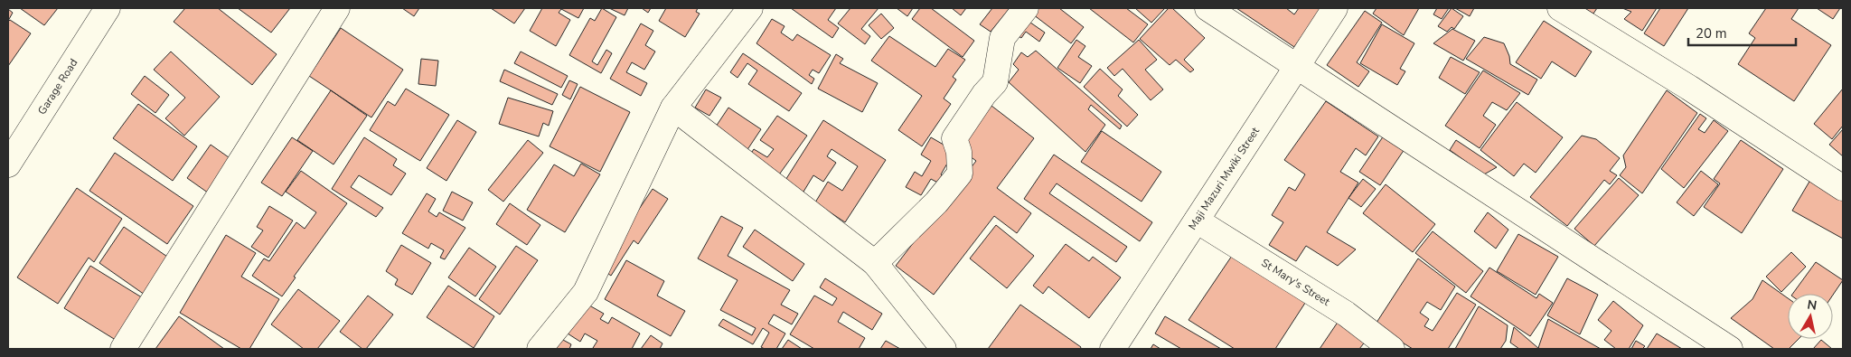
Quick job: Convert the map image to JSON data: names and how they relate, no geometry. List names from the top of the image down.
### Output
{
  "streets": {
    "street": ["Garage Road", "Maji Mazuri Mwiki Street", "St Mary's Street"]
  },
  "crossings": [
    ["Maji Mazuri Mwiki Street", "St Mary's Street"]
  ],
  "scale_bar": "20 m",
  "north": "top"
}
